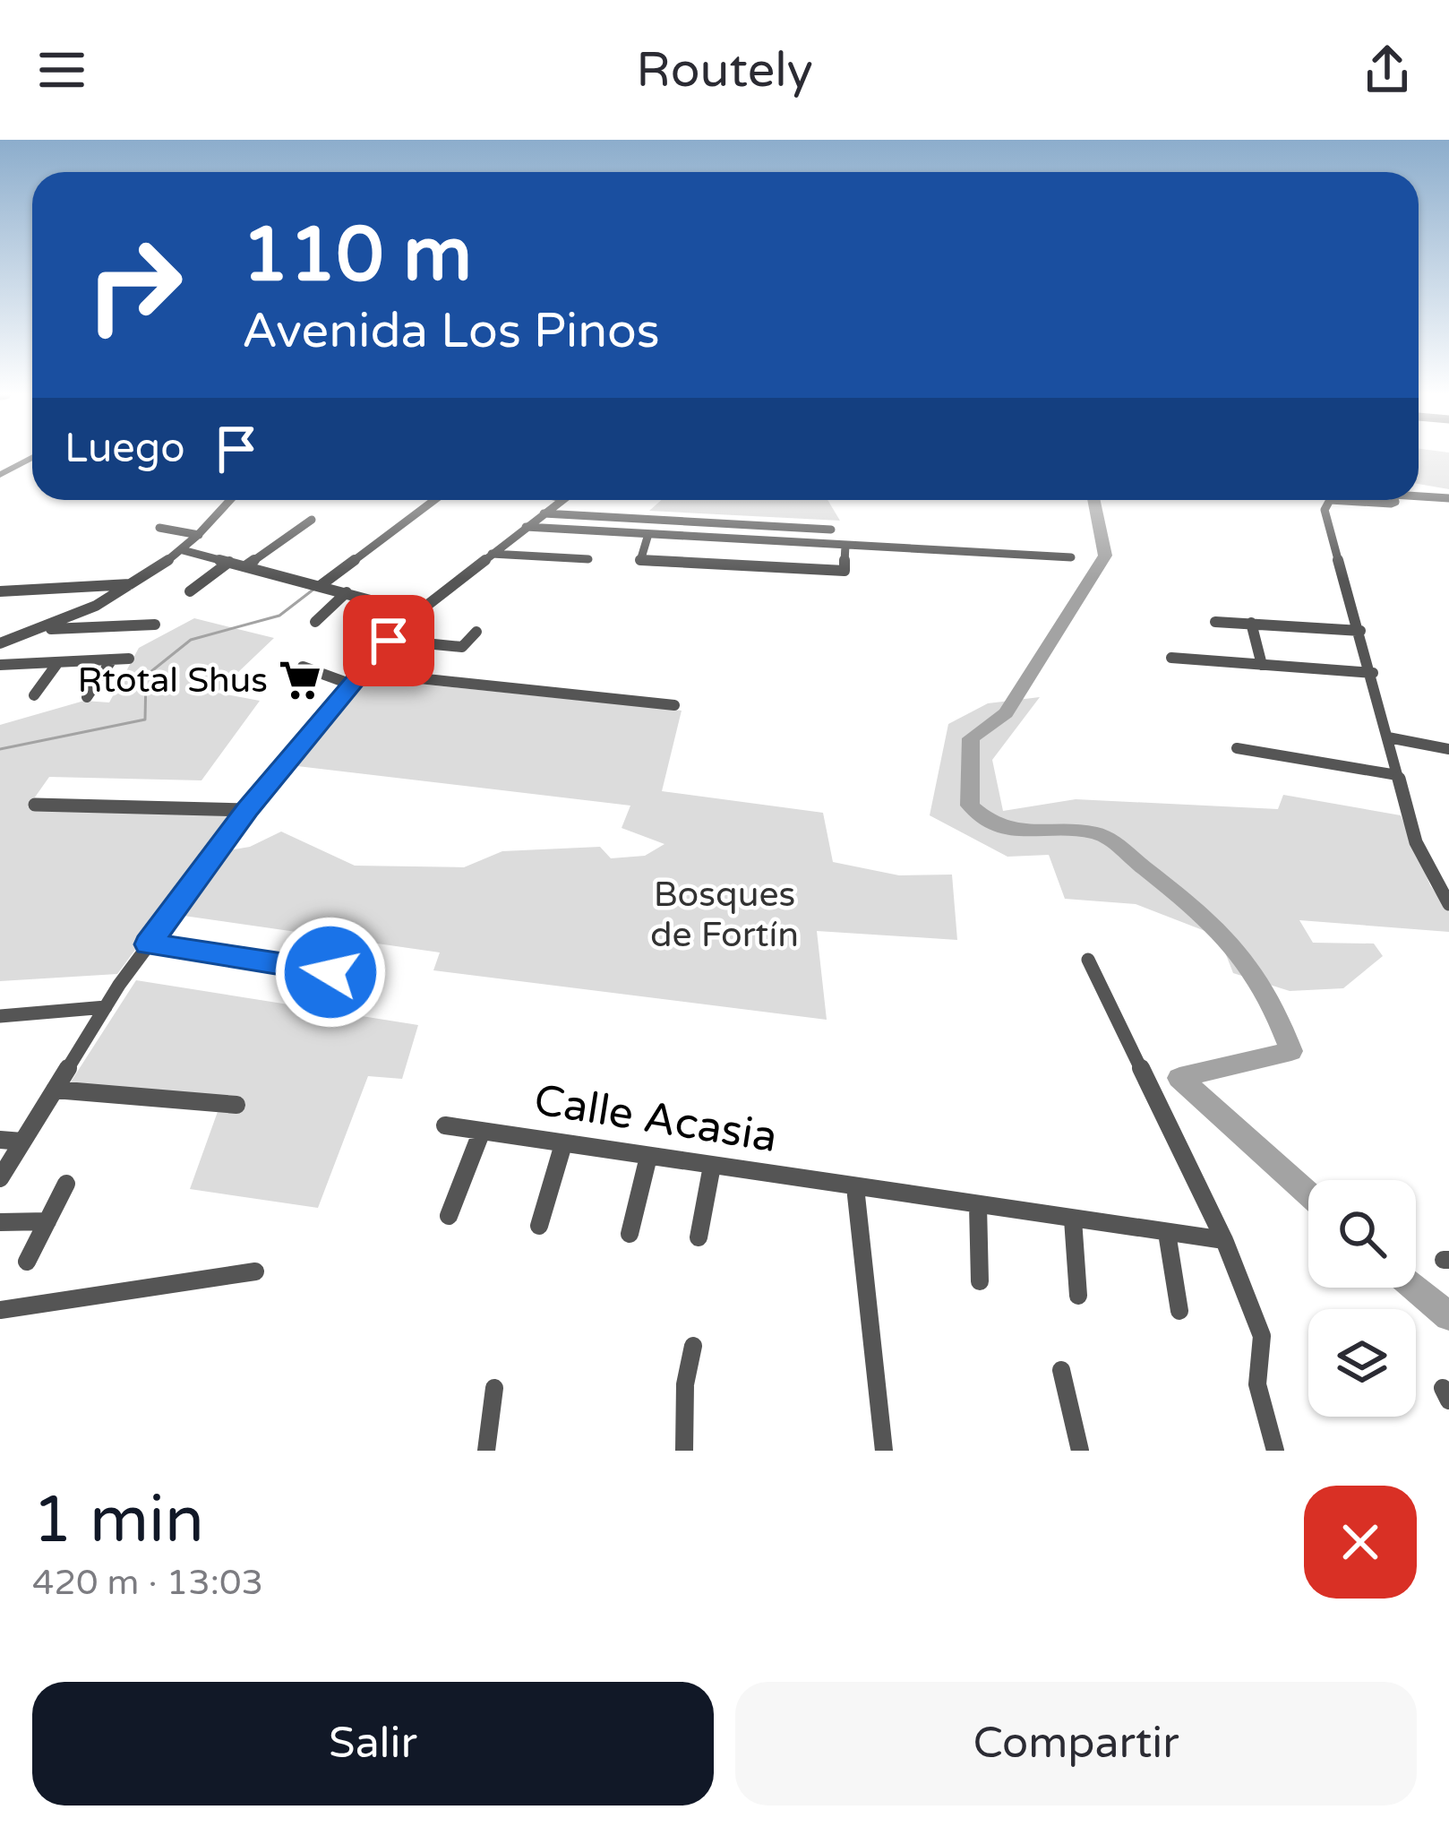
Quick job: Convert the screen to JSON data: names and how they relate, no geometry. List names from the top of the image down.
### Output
{
  "streets": {
    "street": ["Calle Acasia"]
  },
  "parks": ["Bosques de Fortín"],
  "places": {
    "supermarket": ["Rtotal Shus"]
  },
  "page": {
    "header": "Routely",
    "turn": ["110 m", "Avenida Los Pinos"],
    "then": "Luego",
    "heading": ["1 min", "420 m · 13:03"],
    "buttons": ["Salir", "Compartir"]
  }
}
